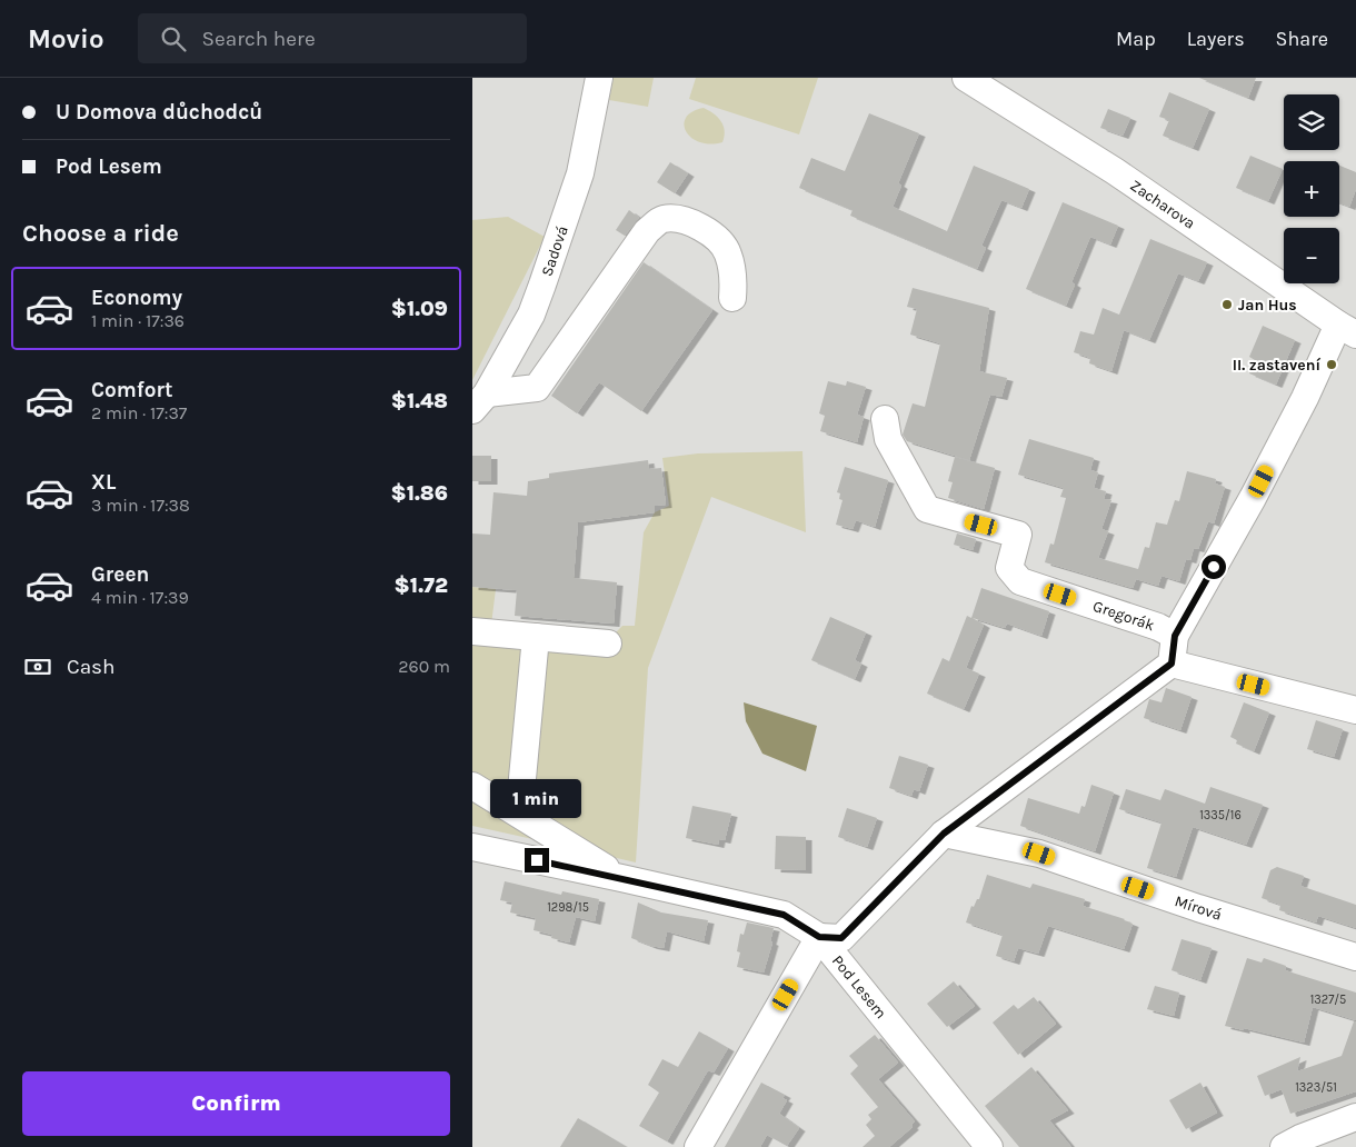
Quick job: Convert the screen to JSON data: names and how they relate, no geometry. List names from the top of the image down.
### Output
{
  "streets": {
    "street": [
      "Zacharova",
      "Sadová",
      "Gregorák",
      "Mírová",
      "Pod Lesem"
    ]
  },
  "places": ["Jan Hus", "II. zastavení"],
  "house_numbers": [
    "1335/16",
    "1298/15",
    "1327/5",
    "1323/51"
  ],
  "page": {
    "header": "Movio",
    "search": "Search here",
    "nav": ["Map", "Layers", "Share"],
    "banner": ["U Domova důchodců", "Pod Lesem"],
    "map_buttons": ["+", "−"],
    "heading": "Choose a ride",
    "list": [
      {
        "name": "Economy",
        "note": "1 min · 17:36",
        "value": "$1.09"
      },
      {
        "name": "Comfort",
        "note": "2 min · 17:37",
        "value": "$1.48"
      },
      {
        "name": "XL",
        "note": "3 min · 17:38",
        "value": "$1.86"
      },
      {
        "name": "Green",
        "note": "4 min · 17:39",
        "value": "$1.72"
      }
    ],
    "pay": ["Cash", "260 m"],
    "bubble": "1 min",
    "buttons": "Confirm"
  }
}
